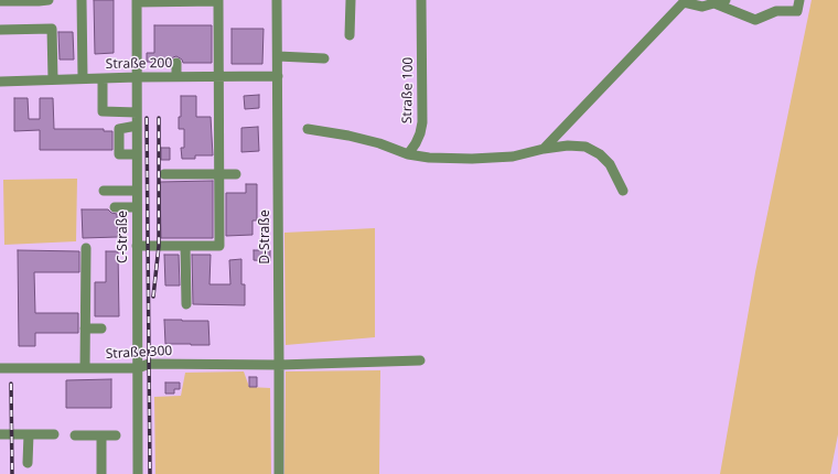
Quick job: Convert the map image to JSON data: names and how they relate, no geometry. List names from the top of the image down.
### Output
{
  "streets": {
    "lane": [
      "Straße 200",
      "Straße 100",
      "C-Straße",
      "D-Straße",
      "Straße 300"
    ]
  },
  "crossings": [
    ["Straße 200", "C-Straße"],
    ["Straße 200", "D-Straße"],
    ["C-Straße", "Straße 300"],
    ["D-Straße", "Straße 300"]
  ]
}
